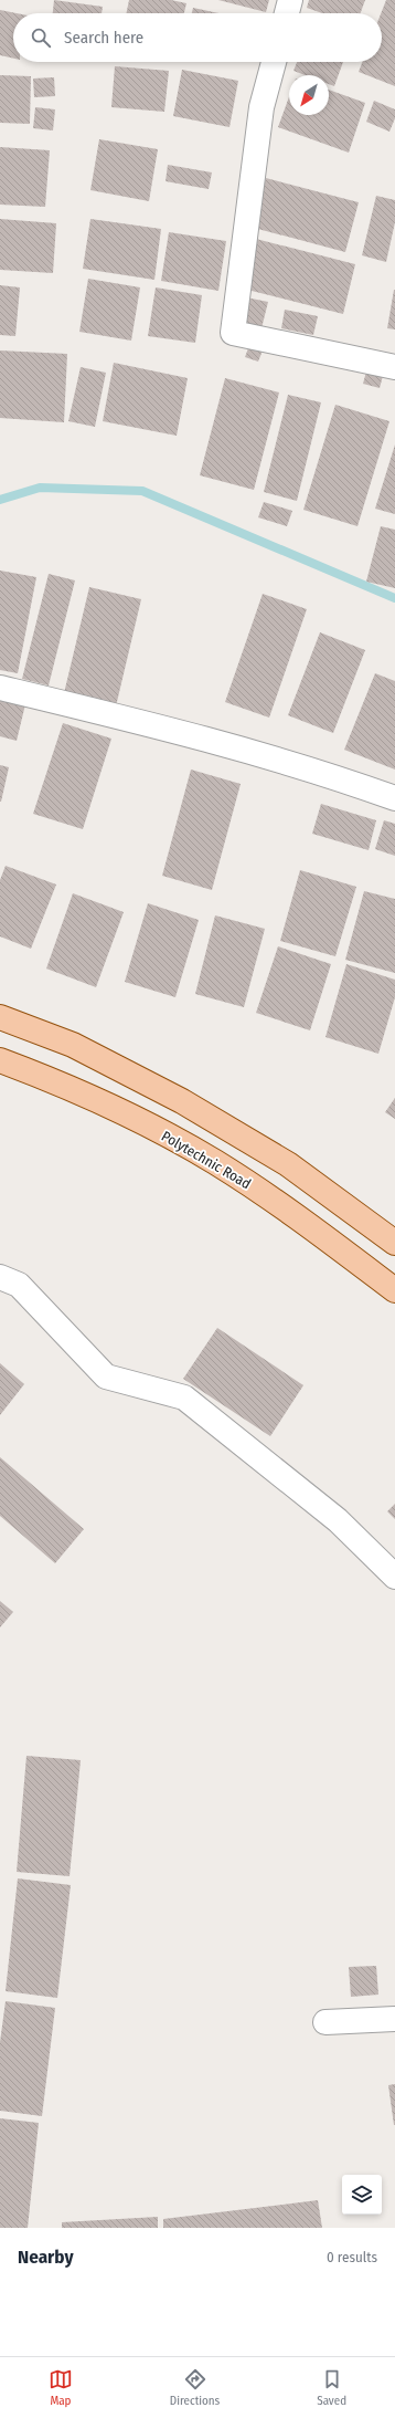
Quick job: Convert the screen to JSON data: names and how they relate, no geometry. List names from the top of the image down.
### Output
{
  "streets": {
    "main road": ["Polytechnic Road"]
  },
  "north": "bottom left",
  "page": {
    "search": "Search here",
    "heading": ["Nearby", "0 results"],
    "nav": ["Map", "Directions", "Saved"]
  }
}
